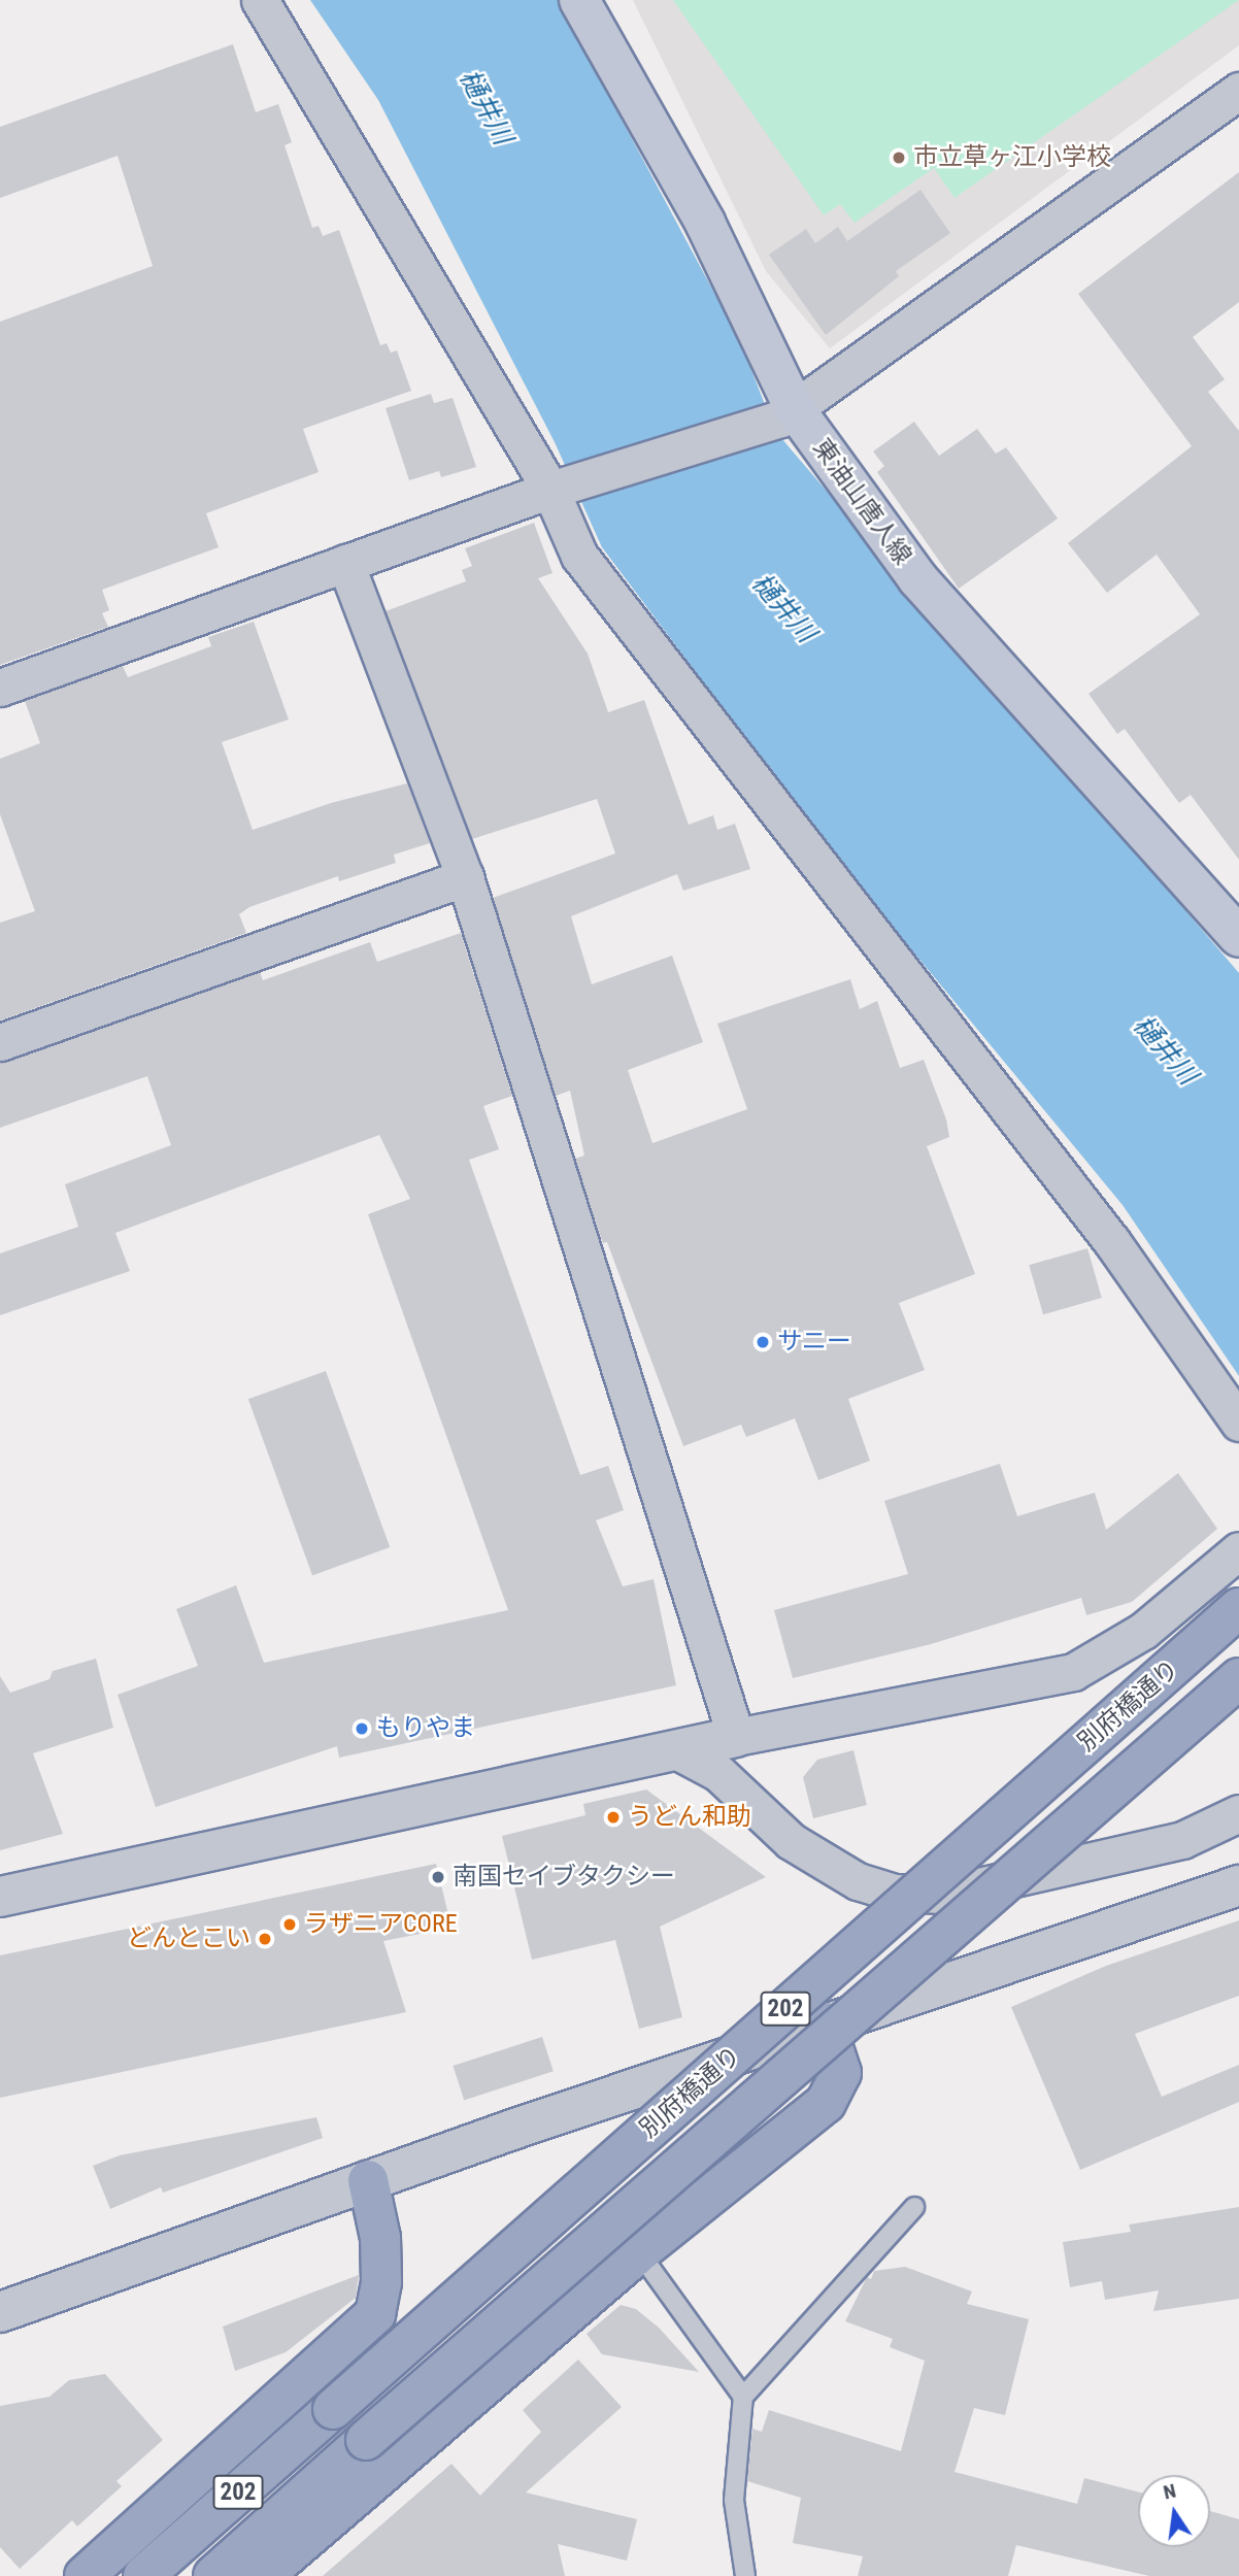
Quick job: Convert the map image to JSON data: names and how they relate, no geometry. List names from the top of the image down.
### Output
{
  "streets": {
    "highway": ["別府橋通り", "202"],
    "main road": ["東油山唐人線"]
  },
  "water": ["樋井川"],
  "places": [
    "市立草ヶ江小学校",
    "サニー",
    "もりやま",
    "うどん和助",
    "南国セイブタクシー",
    "ラザニアCORE",
    "どんとこい"
  ],
  "north": "top"
}
